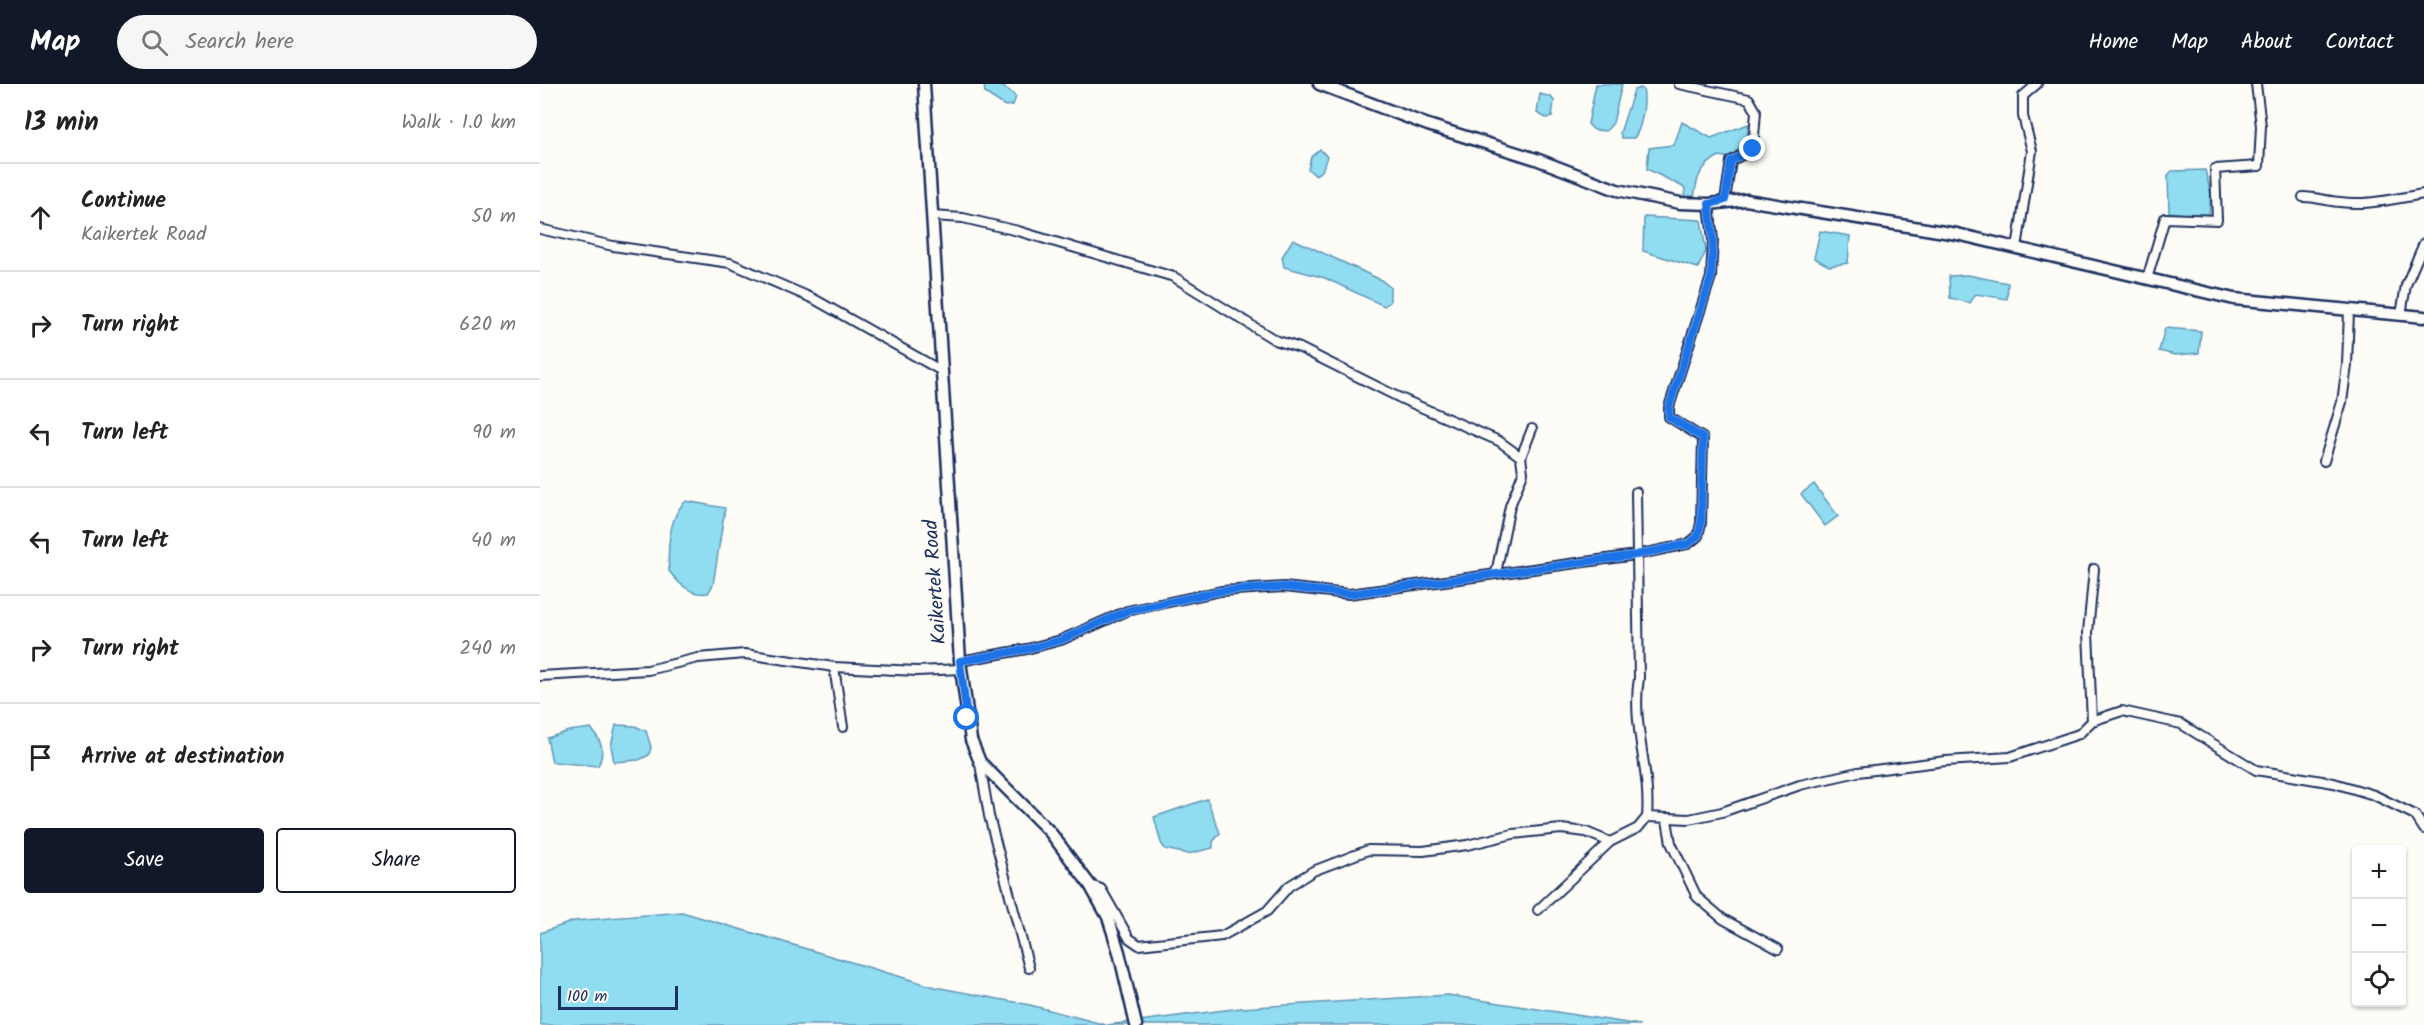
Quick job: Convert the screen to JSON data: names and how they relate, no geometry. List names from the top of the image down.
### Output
{
  "streets": {
    "main road": ["Kaikertek Road"]
  },
  "scale_bar": "100 m",
  "page": {
    "header": "Map",
    "search": "Search here",
    "nav": [
      "Home",
      "Map",
      "About",
      "Contact"
    ],
    "heading": ["13 min", "Walk · 1.0 km"],
    "list": [
      ["Continue", "Kaikertek Road", "50 m"],
      ["Turn right", "620 m"],
      ["Turn left", "90 m"],
      ["Turn left", "40 m"],
      ["Turn right", "240 m"],
      "Arrive at destination"
    ],
    "buttons": ["Save", "Share"],
    "map_buttons": ["+", "−"],
    "scale": "100 m"
  }
}
